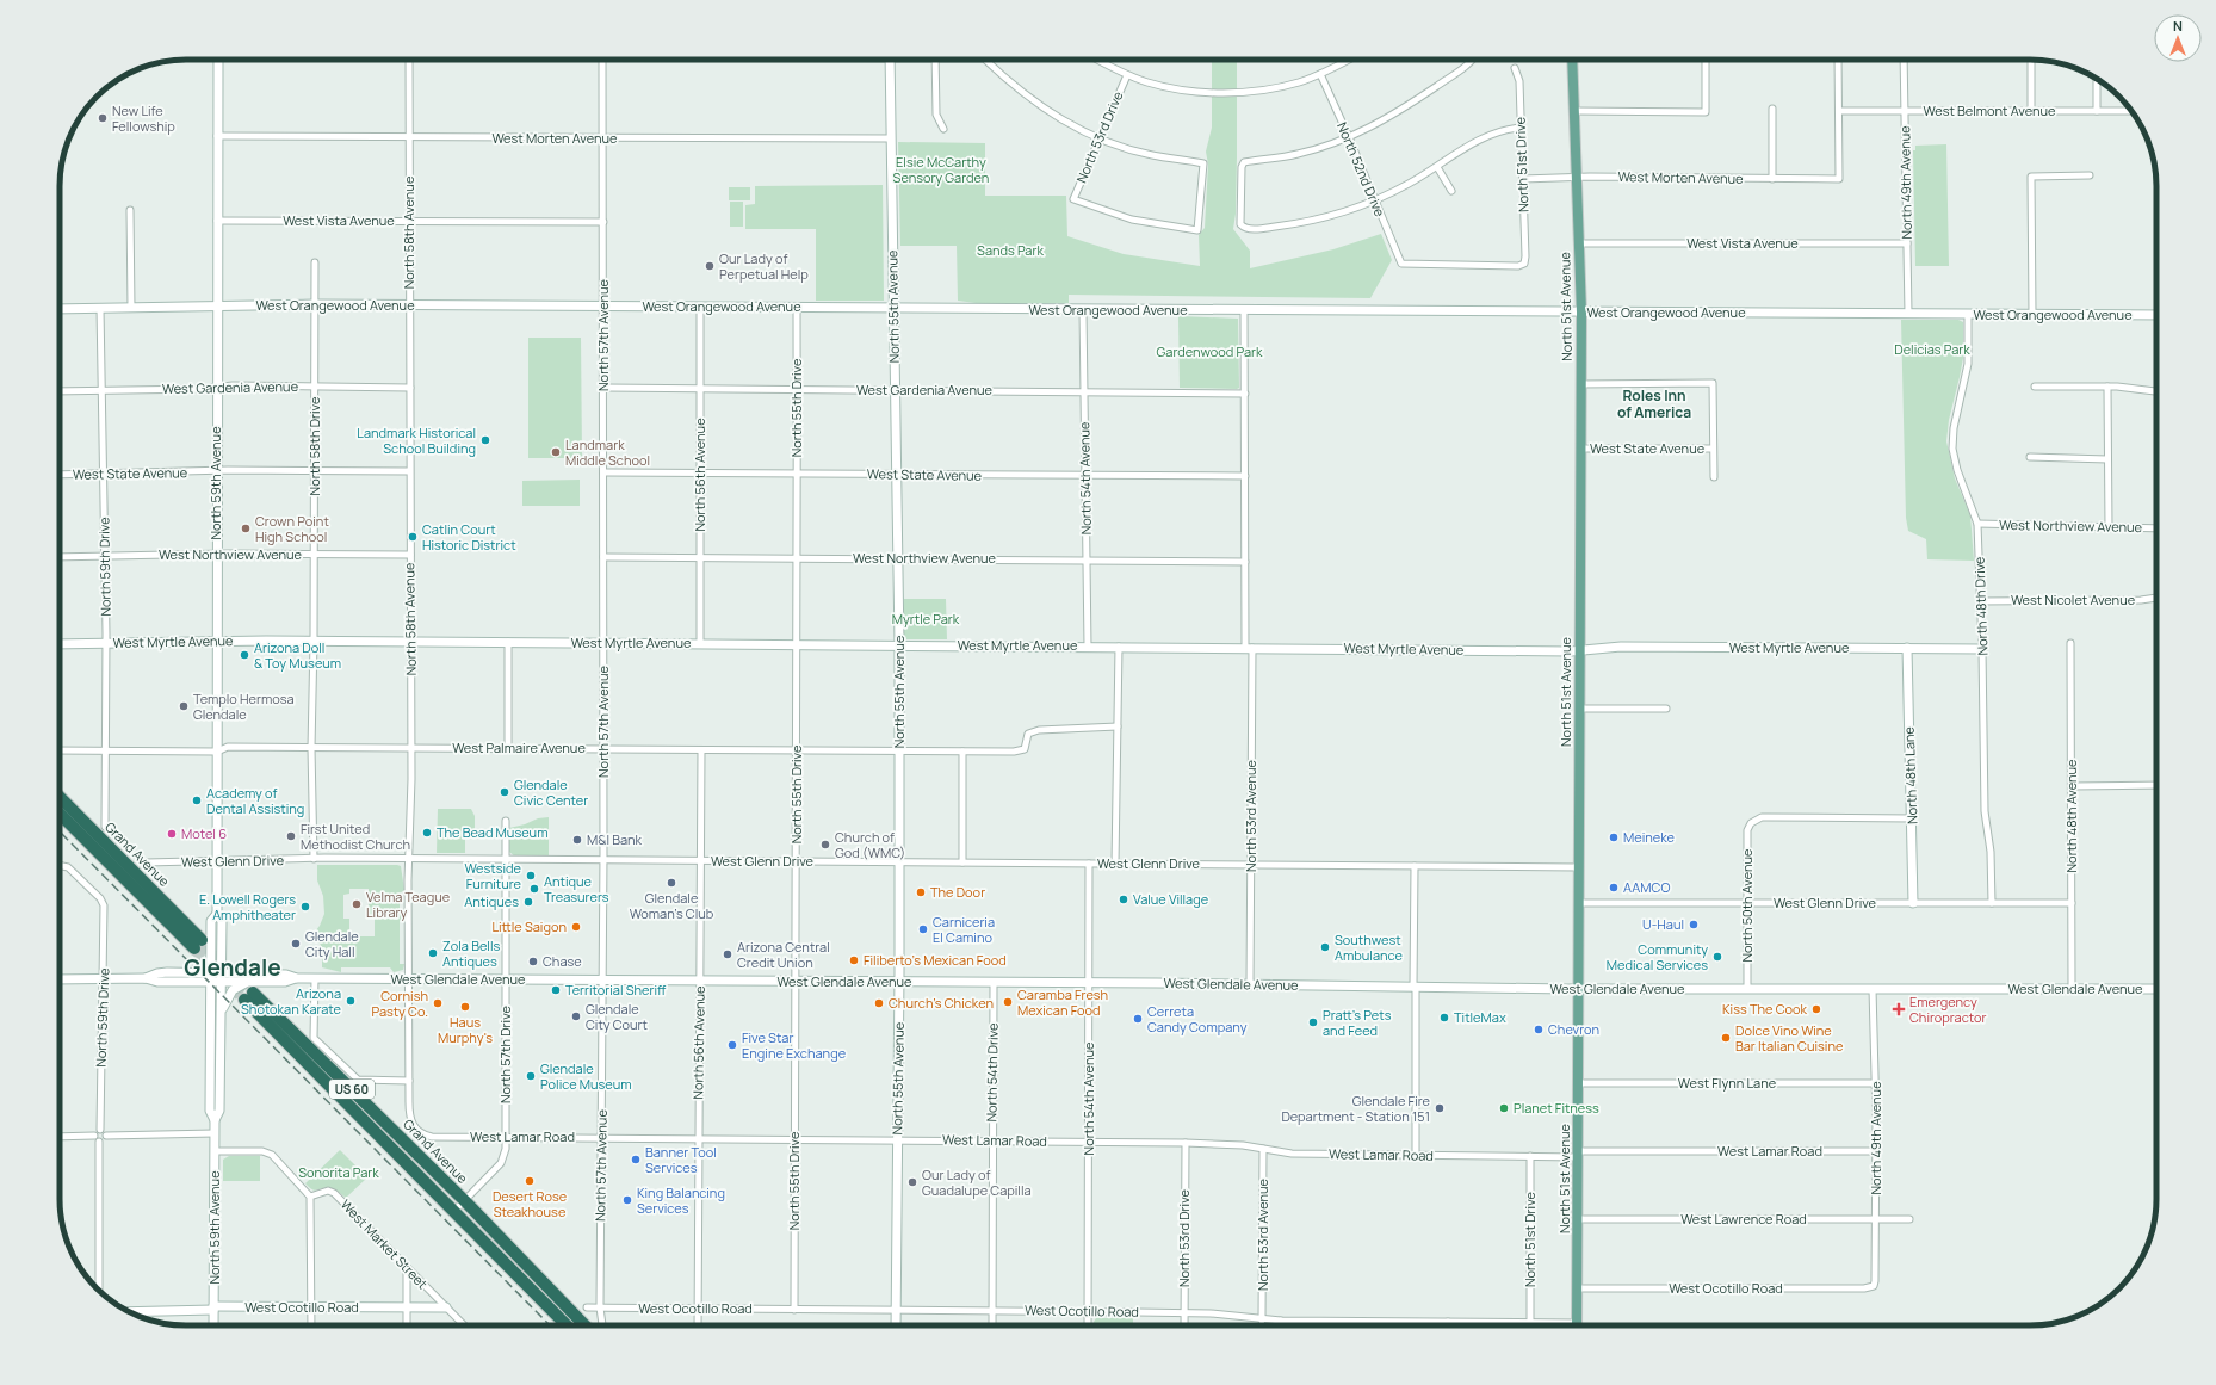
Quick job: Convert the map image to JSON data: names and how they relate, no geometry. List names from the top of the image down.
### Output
{
  "streets": {
    "highway": ["Grand Avenue", "US 60"],
    "main road": ["North 51st Avenue"],
    "street": [
      "West Belmont Avenue",
      "North 53rd Drive",
      "West Morten Avenue",
      "North 51st Drive",
      "North 52nd Drive",
      "North 49th Avenue",
      "West Vista Avenue",
      "North 58th Avenue",
      "West Orangewood Avenue",
      "North 55th Avenue",
      "North 57th Avenue",
      "West Gardenia Avenue",
      "North 55th Drive",
      "North 58th Drive",
      "West State Avenue",
      "North 56th Avenue",
      "North 54th Avenue",
      "North 59th Avenue",
      "West Northview Avenue",
      "North 59th Drive",
      "West Nicolet Avenue",
      "North 48th Drive",
      "West Myrtle Avenue",
      "West Palmaire Avenue",
      "North 48th Lane",
      "North 53rd Avenue",
      "North 48th Avenue",
      "West Glenn Drive",
      "North 50th Avenue",
      "West Glendale Avenue",
      "North 57th Drive",
      "North 54th Drive",
      "West Flynn Lane",
      "West Lamar Road",
      "West Lawrence Road",
      "West Market Street",
      "West Ocotillo Road"
    ]
  },
  "crossings": [
    ["West Belmont Avenue", "West Morten Avenue"],
    ["West Belmont Avenue", "North 49th Avenue"],
    ["North 53rd Drive", "West Lamar Road"],
    ["North 53rd Drive", "West Ocotillo Road"],
    ["West Morten Avenue", "North 51st Drive"],
    ["West Morten Avenue", "North 58th Avenue"],
    ["West Morten Avenue", "North 55th Avenue"],
    ["West Morten Avenue", "North 51st Avenue"],
    ["West Morten Avenue", "North 57th Avenue"],
    ["West Morten Avenue", "North 59th Avenue"],
    ["North 51st Drive", "North 52nd Drive"],
    ["North 51st Drive", "West Lamar Road"],
    ["North 51st Drive", "West Ocotillo Road"],
    ["North 49th Avenue", "West Vista Avenue"],
    ["North 49th Avenue", "West Orangewood Avenue"],
    ["North 49th Avenue", "West Glendale Avenue"],
    ["North 49th Avenue", "West Flynn Lane"],
    ["North 49th Avenue", "West Lamar Road"],
    ["North 49th Avenue", "West Lawrence Road"],
    ["North 49th Avenue", "West Ocotillo Road"],
    ["West Vista Avenue", "North 58th Avenue"],
    ["West Vista Avenue", "North 51st Avenue"],
    ["West Vista Avenue", "North 57th Avenue"],
    ["West Vista Avenue", "North 59th Avenue"],
    ["North 58th Avenue", "West Orangewood Avenue"],
    ["North 58th Avenue", "West Gardenia Avenue"],
    ["North 58th Avenue", "West State Avenue"],
    ["North 58th Avenue", "West Northview Avenue"],
    ["North 58th Avenue", "West Myrtle Avenue"],
    ["North 58th Avenue", "West Palmaire Avenue"],
    ["North 58th Avenue", "West Glenn Drive"],
    ["North 58th Avenue", "West Glendale Avenue"],
    ["North 58th Avenue", "West Lamar Road"],
    ["West Orangewood Avenue", "North 55th Avenue"],
    ["West Orangewood Avenue", "North 51st Avenue"],
    ["West Orangewood Avenue", "North 57th Avenue"],
    ["West Orangewood Avenue", "North 55th Drive"],
    ["West Orangewood Avenue", "North 58th Drive"],
    ["West Orangewood Avenue", "North 56th Avenue"],
    ["West Orangewood Avenue", "North 54th Avenue"],
    ["West Orangewood Avenue", "North 59th Avenue"],
    ["West Orangewood Avenue", "North 59th Drive"],
    ["West Orangewood Avenue", "North 48th Drive"],
    ["West Orangewood Avenue", "North 53rd Avenue"],
    ["North 55th Avenue", "West Gardenia Avenue"],
    ["North 55th Avenue", "West State Avenue"],
    ["North 55th Avenue", "West Northview Avenue"],
    ["North 55th Avenue", "West Myrtle Avenue"],
    ["North 55th Avenue", "West Palmaire Avenue"],
    ["North 55th Avenue", "West Glenn Drive"],
    ["North 55th Avenue", "West Glendale Avenue"],
    ["North 55th Avenue", "West Lamar Road"],
    ["North 55th Avenue", "West Ocotillo Road"],
    ["North 51st Avenue", "West State Avenue"],
    ["North 51st Avenue", "West Myrtle Avenue"],
    ["North 51st Avenue", "West Glenn Drive"],
    ["North 51st Avenue", "West Glendale Avenue"],
    ["North 51st Avenue", "West Flynn Lane"],
    ["North 51st Avenue", "West Lamar Road"],
    ["North 51st Avenue", "West Lawrence Road"],
    ["North 51st Avenue", "West Ocotillo Road"],
    ["North 57th Avenue", "West Gardenia Avenue"],
    ["North 57th Avenue", "West State Avenue"],
    ["North 57th Avenue", "West Northview Avenue"],
    ["North 57th Avenue", "West Myrtle Avenue"],
    ["North 57th Avenue", "West Palmaire Avenue"],
    ["North 57th Avenue", "West Glenn Drive"],
    ["North 57th Avenue", "West Glendale Avenue"],
    ["North 57th Avenue", "West Lamar Road"],
    ["North 57th Avenue", "West Ocotillo Road"],
    ["West Gardenia Avenue", "North 55th Drive"],
    ["West Gardenia Avenue", "North 58th Drive"],
    ["West Gardenia Avenue", "North 56th Avenue"],
    ["West Gardenia Avenue", "North 54th Avenue"],
    ["West Gardenia Avenue", "North 59th Avenue"],
    ["West Gardenia Avenue", "North 59th Drive"],
    ["West Gardenia Avenue", "North 53rd Avenue"],
    ["North 55th Drive", "West State Avenue"],
    ["North 55th Drive", "West Northview Avenue"],
    ["North 55th Drive", "West Myrtle Avenue"],
    ["North 55th Drive", "West Palmaire Avenue"],
    ["North 55th Drive", "West Glenn Drive"],
    ["North 55th Drive", "West Glendale Avenue"],
    ["North 55th Drive", "West Lamar Road"],
    ["North 55th Drive", "West Ocotillo Road"],
    ["North 58th Drive", "West State Avenue"],
    ["North 58th Drive", "West Northview Avenue"],
    ["North 58th Drive", "West Myrtle Avenue"],
    ["North 58th Drive", "West Palmaire Avenue"],
    ["North 58th Drive", "West Glenn Drive"],
    ["West State Avenue", "North 56th Avenue"],
    ["West State Avenue", "North 54th Avenue"],
    ["West State Avenue", "North 59th Avenue"],
    ["West State Avenue", "North 59th Drive"],
    ["West State Avenue", "North 53rd Avenue"],
    ["North 56th Avenue", "West Northview Avenue"],
    ["North 56th Avenue", "West Myrtle Avenue"],
    ["North 56th Avenue", "West Palmaire Avenue"],
    ["North 56th Avenue", "West Glenn Drive"],
    ["North 56th Avenue", "West Glendale Avenue"],
    ["North 56th Avenue", "West Lamar Road"],
    ["North 56th Avenue", "West Ocotillo Road"],
    ["North 54th Avenue", "West Northview Avenue"],
    ["North 54th Avenue", "West Myrtle Avenue"],
    ["North 54th Avenue", "West Glenn Drive"],
    ["North 54th Avenue", "West Glendale Avenue"],
    ["North 54th Avenue", "West Lamar Road"],
    ["North 54th Avenue", "West Ocotillo Road"],
    ["North 59th Avenue", "West Northview Avenue"],
    ["North 59th Avenue", "West Myrtle Avenue"],
    ["North 59th Avenue", "West Palmaire Avenue"],
    ["North 59th Avenue", "West Glenn Drive"],
    ["North 59th Avenue", "West Glendale Avenue"],
    ["North 59th Avenue", "West Ocotillo Road"],
    ["West Northview Avenue", "North 59th Drive"],
    ["West Northview Avenue", "North 48th Drive"],
    ["West Northview Avenue", "North 53rd Avenue"],
    ["North 59th Drive", "West Myrtle Avenue"],
    ["North 59th Drive", "West Palmaire Avenue"],
    ["North 59th Drive", "West Glendale Avenue"],
    ["West Nicolet Avenue", "North 48th Drive"],
    ["North 48th Drive", "West Myrtle Avenue"],
    ["North 48th Drive", "West Glenn Drive"],
    ["West Myrtle Avenue", "North 48th Lane"],
    ["West Myrtle Avenue", "North 53rd Avenue"],
    ["North 48th Lane", "West Glenn Drive"],
    ["North 48th Lane", "North 50th Avenue"],
    ["North 53rd Avenue", "West Glenn Drive"],
    ["North 53rd Avenue", "West Glendale Avenue"],
    ["North 53rd Avenue", "West Lamar Road"],
    ["North 53rd Avenue", "West Ocotillo Road"],
    ["North 48th Avenue", "West Glenn Drive"],
    ["North 48th Avenue", "West Glendale Avenue"],
    ["Grand Avenue", "West Glendale Avenue"],
    ["Grand Avenue", "North 57th Drive"],
    ["Grand Avenue", "US 60"],
    ["West Glenn Drive", "North 50th Avenue"],
    ["West Glenn Drive", "North 57th Drive"],
    ["North 50th Avenue", "West Glendale Avenue"],
    ["West Glendale Avenue", "North 57th Drive"],
    ["West Glendale Avenue", "North 54th Drive"],
    ["West Glendale Avenue", "US 60"],
    ["North 57th Drive", "US 60"],
    ["North 57th Drive", "West Lamar Road"],
    ["North 54th Drive", "West Lamar Road"],
    ["North 54th Drive", "West Ocotillo Road"],
    ["West Market Street", "West Ocotillo Road"]
  ],
  "districts": ["Roles Inn of America", "Glendale"],
  "parks": [
    "Elsie McCarthy Sensory Garden",
    "Sands Park",
    "Delicias Park",
    "Gardenwood Park",
    "Myrtle Park",
    "Sonorita Park"
  ],
  "places": {
    "other": [
      "New Life Fellowship",
      "Our Lady of Perpetual Help",
      "Landmark Historical School Building",
      "Landmark Middle School",
      "Crown Point High School",
      "Catlin Court Historic District",
      "Arizona Doll & Toy Museum",
      "Templo Hermosa Glendale",
      "Glendale Civic Center",
      "Academy of Dental Assisting",
      "The Bead Museum",
      "Motel 6",
      "First United Methodist Church",
      "Meineke",
      "M&I Bank",
      "Church of God (WMC)",
      "Westside Furniture",
      "Glendale Woman's Club",
      "AAMCO",
      "Antique Treasurers",
      "The Door",
      "Value Village",
      "Antiques",
      "Velma Teague Library",
      "E. Lowell Rogers Amphitheater",
      "U-Haul",
      "Little Saigon",
      "Carniceria El Camino",
      "Glendale City Hall",
      "Southwest Ambulance",
      "Zola Bells Antiques",
      "Arizona Central Credit Union",
      "Community Medical Services",
      "Filiberto's Mexican Food",
      "Chase",
      "Territorial Sheriff",
      "Arizona Shotokan Karate",
      "Caramba Fresh Mexican Food",
      "Cornish Pasty Co.",
      "Church's Chicken",
      "Haus Murphy's",
      "Kiss The Cook",
      "Glendale City Court",
      "TitleMax",
      "Cerreta Candy Company",
      "Pratt's Pets and Feed",
      "Chevron",
      "Dolce Vino Wine Bar Italian Cuisine",
      "Five Star Engine Exchange",
      "Glendale Police Museum",
      "Glendale Fire Department - Station 151",
      "Planet Fitness",
      "Banner Tool Services",
      "Desert Rose Steakhouse",
      "Our Lady of Guadalupe Capilla",
      "King Balancing Services"
    ],
    "health": ["Emergency Chiropractor"]
  },
  "north": "top"
}
